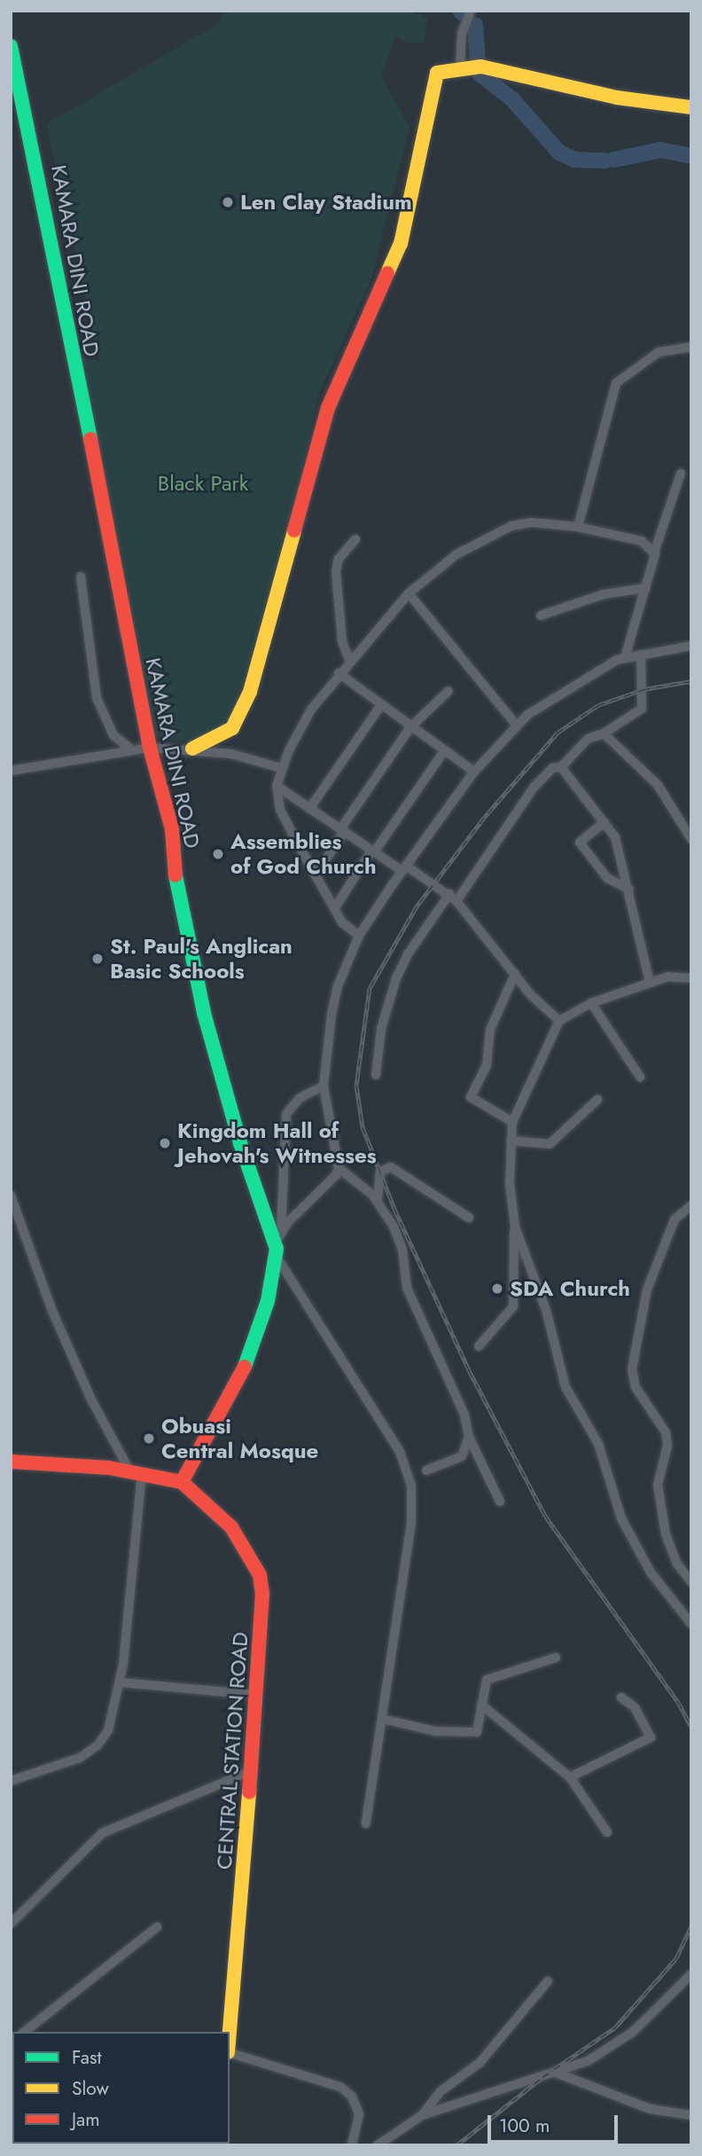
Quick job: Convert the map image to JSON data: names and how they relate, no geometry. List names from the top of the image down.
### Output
{
  "streets": {
    "street": ["KAMARA DINI ROAD", "CENTRAL STATION ROAD"]
  },
  "parks": ["Black Park"],
  "places": [
    "Len Clay Stadium",
    "Assemblies of God Church",
    "St. Paul's Anglican Basic Schools",
    "Kingdom Hall of Jehovah's Witnesses",
    "SDA Church",
    "Obuasi Central Mosque"
  ],
  "legend": ["Fast", "Slow", "Jam"],
  "scale_bar": "100 m"
}
